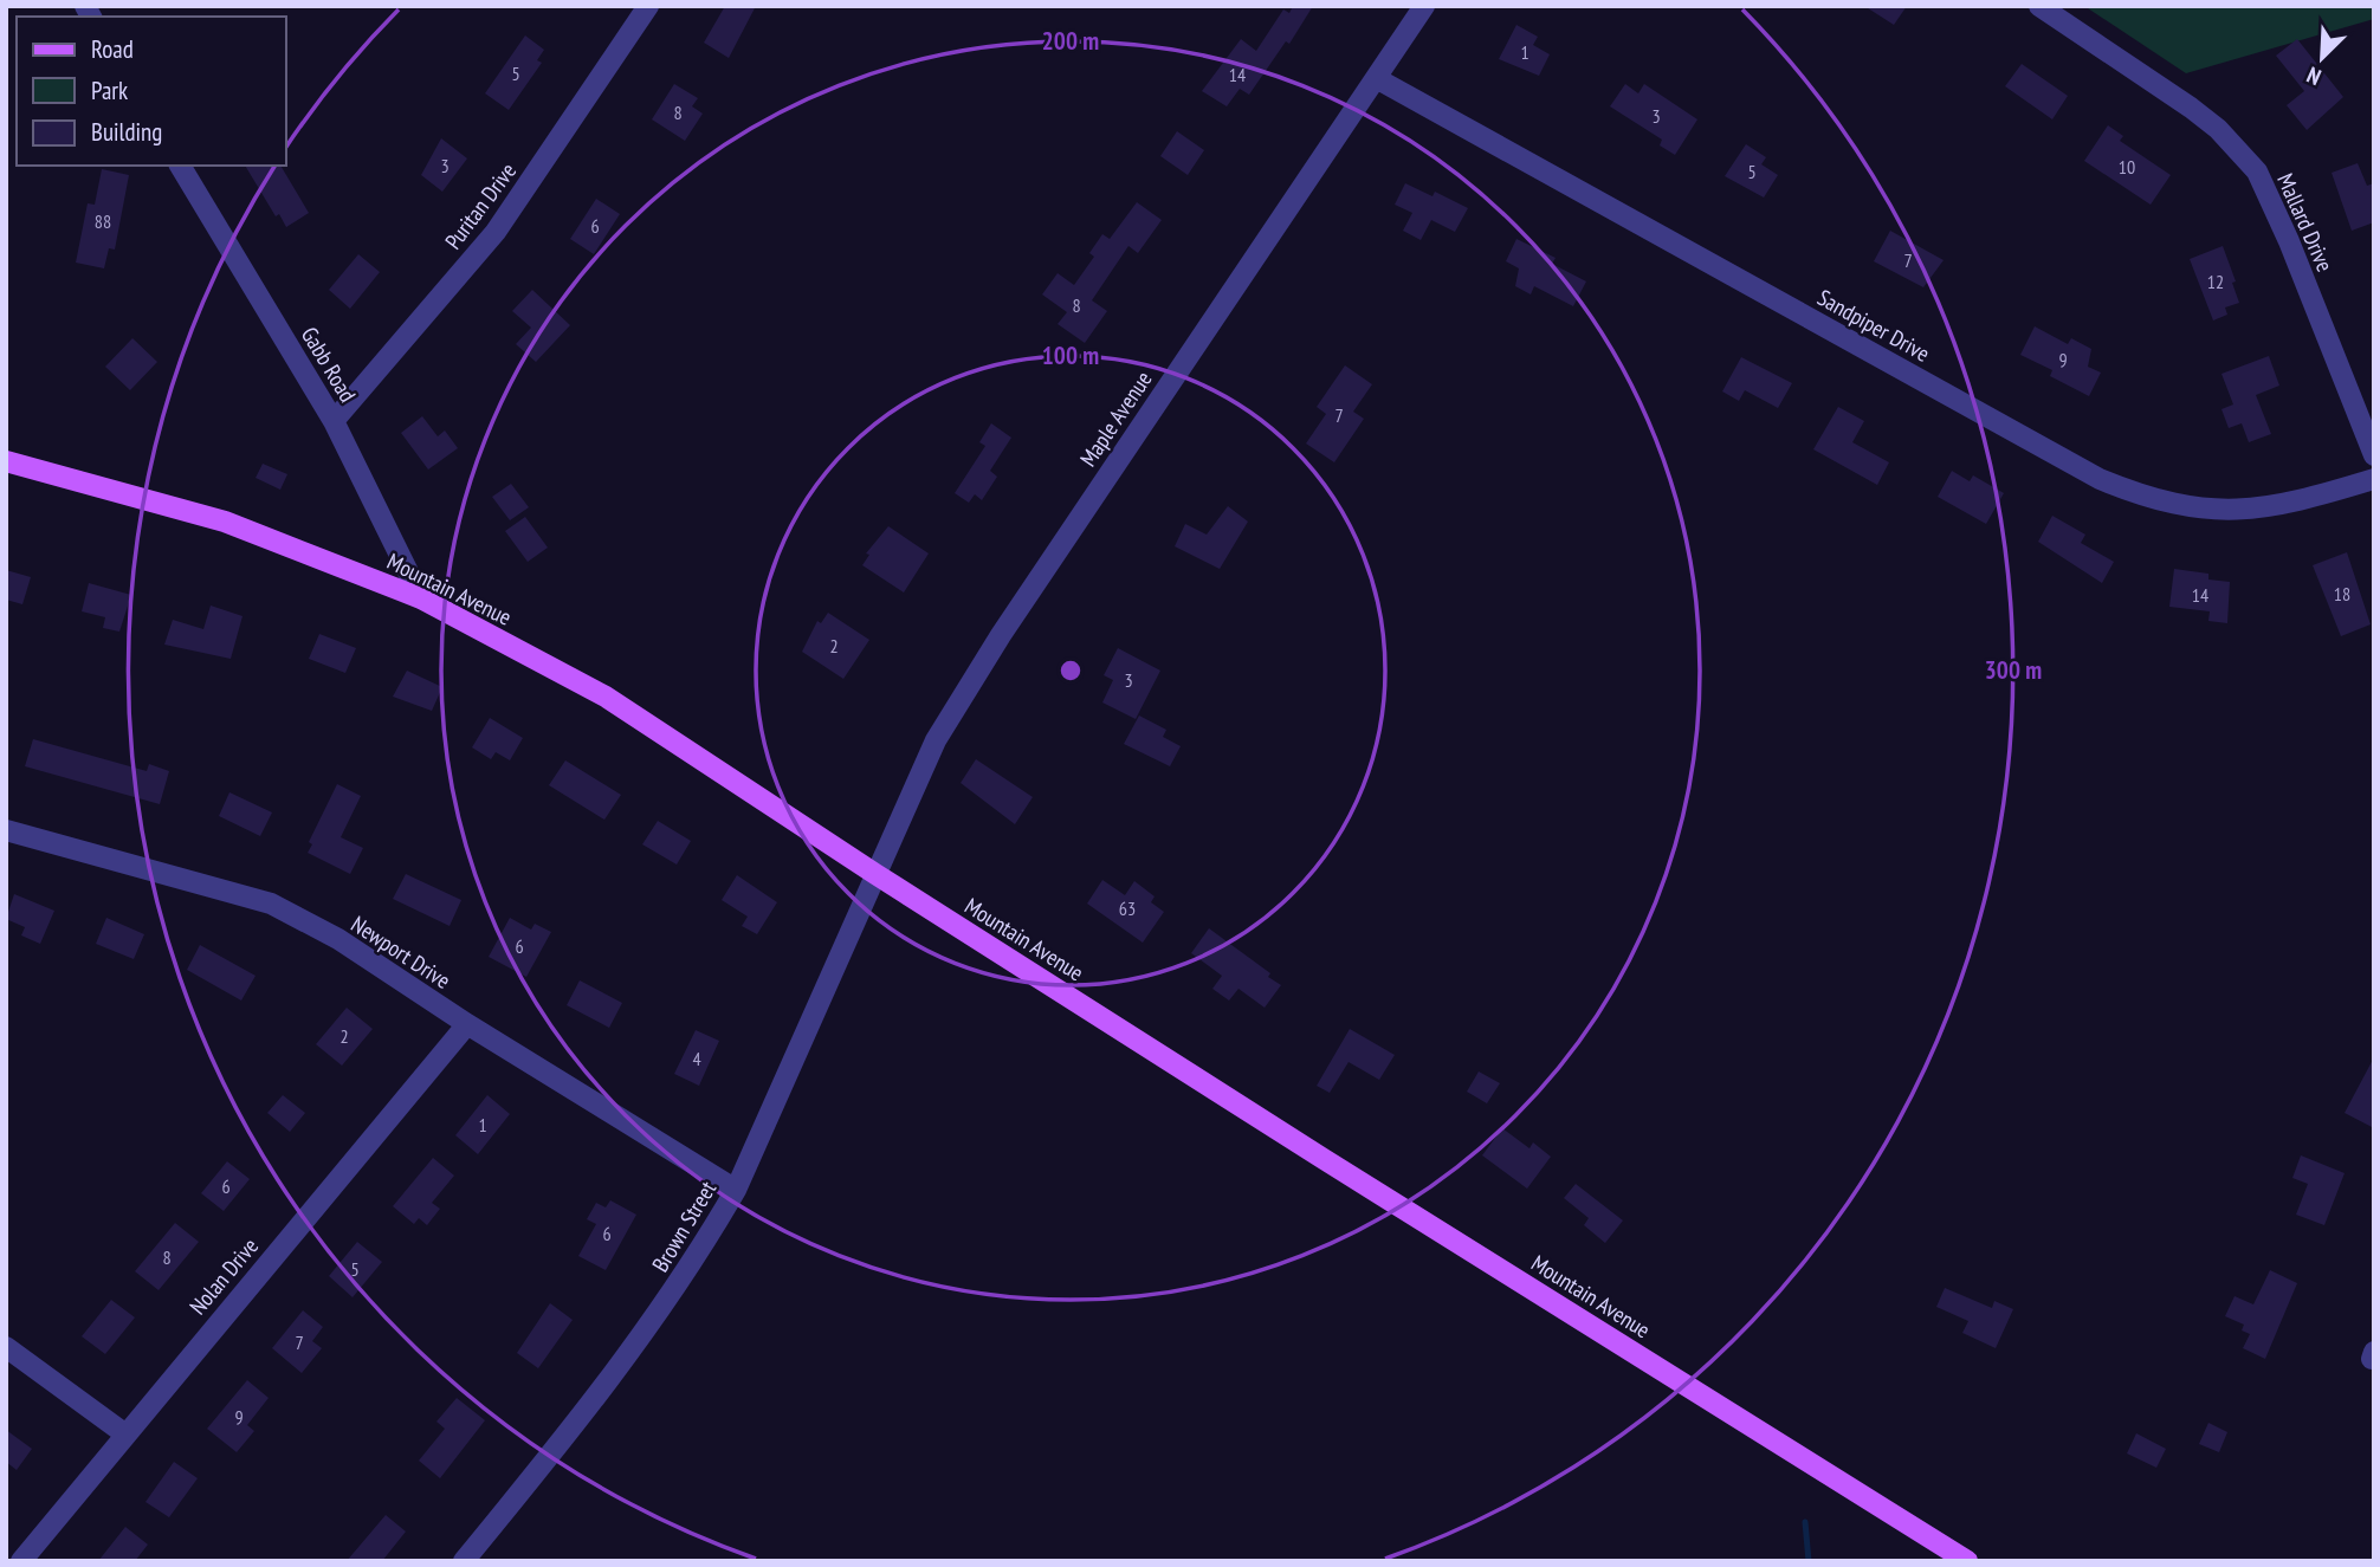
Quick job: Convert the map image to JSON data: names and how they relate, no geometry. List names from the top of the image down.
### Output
{
  "streets": {
    "main road": ["Mountain Avenue"],
    "street": [
      "Puritan Drive",
      "Mallard Drive",
      "Sandpiper Drive",
      "Gabb Road",
      "Maple Avenue",
      "Newport Drive",
      "Brown Street",
      "Nolan Drive"
    ]
  },
  "crossings": [
    ["Puritan Drive", "Gabb Road"],
    ["Sandpiper Drive", "Maple Avenue"],
    ["Gabb Road", "Mountain Avenue"],
    ["Maple Avenue", "Mountain Avenue"],
    ["Maple Avenue", "Brown Street"],
    ["Mountain Avenue", "Brown Street"],
    ["Newport Drive", "Brown Street"],
    ["Newport Drive", "Nolan Drive"]
  ],
  "house_numbers": [
    "1",
    "5",
    "14",
    "8",
    "3",
    "3",
    "10",
    "5",
    "88",
    "6",
    "7",
    "12",
    "8",
    "9",
    "7",
    "18",
    "14",
    "2",
    "3",
    "63",
    "6",
    "2",
    "4",
    "1",
    "6",
    "6",
    "8",
    "5",
    "7",
    "9"
  ],
  "legend": ["Road", "Park", "Building"],
  "north": "bottom left",
  "rings": ["200 m", "100 m", "300 m"]
}
